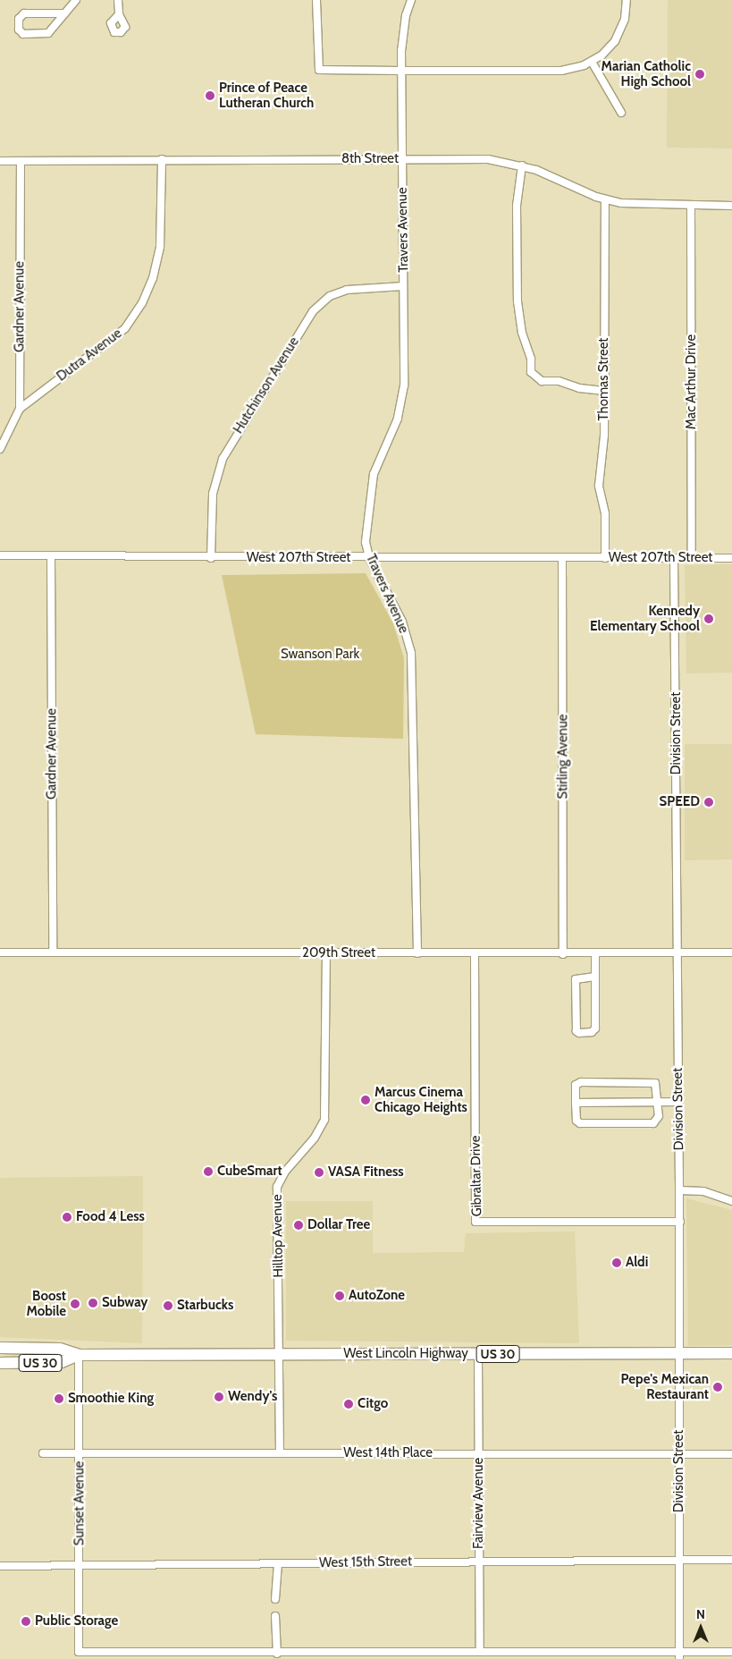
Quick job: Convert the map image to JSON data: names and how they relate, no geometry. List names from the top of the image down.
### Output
{
  "streets": {
    "main road": ["West Lincoln Highway", "US 30"],
    "street": [
      "8th Street",
      "Travers Avenue",
      "Gardner Avenue",
      "Dutra Avenue",
      "Thomas Street",
      "Mac Arthur Drive",
      "Hutchinson Avenue",
      "West 207th Street",
      "Division Street",
      "Stirling Avenue",
      "209th Street",
      "Gibraltar Drive",
      "Hilltop Avenue",
      "West 14th Place",
      "Sunset Avenue",
      "Fairview Avenue",
      "West 15th Street"
    ]
  },
  "crossings": [
    ["8th Street", "Travers Avenue"],
    ["8th Street", "Gardner Avenue"],
    ["8th Street", "Dutra Avenue"],
    ["8th Street", "Thomas Street"],
    ["8th Street", "Mac Arthur Drive"],
    ["Travers Avenue", "Hutchinson Avenue"],
    ["Travers Avenue", "West 207th Street"],
    ["Travers Avenue", "209th Street"],
    ["Gardner Avenue", "Dutra Avenue"],
    ["Gardner Avenue", "West 207th Street"],
    ["Gardner Avenue", "209th Street"],
    ["Thomas Street", "West 207th Street"],
    ["Mac Arthur Drive", "West 207th Street"],
    ["Hutchinson Avenue", "West 207th Street"],
    ["West 207th Street", "Division Street"],
    ["West 207th Street", "Stirling Avenue"],
    ["Division Street", "209th Street"],
    ["Division Street", "Gibraltar Drive"],
    ["Division Street", "West Lincoln Highway"],
    ["Division Street", "West 14th Place"],
    ["Division Street", "West 15th Street"],
    ["Stirling Avenue", "209th Street"],
    ["209th Street", "Gibraltar Drive"],
    ["209th Street", "Hilltop Avenue"],
    ["Hilltop Avenue", "West Lincoln Highway"],
    ["Hilltop Avenue", "West 14th Place"],
    ["West Lincoln Highway", "Sunset Avenue"],
    ["West Lincoln Highway", "Fairview Avenue"],
    ["West 14th Place", "Sunset Avenue"],
    ["West 14th Place", "Fairview Avenue"],
    ["Sunset Avenue", "West 15th Street"],
    ["Fairview Avenue", "West 15th Street"]
  ],
  "parks": ["Swanson Park"],
  "places": [
    "Marian Catholic High School",
    "Prince of Peace Lutheran Church",
    "Kennedy Elementary School",
    "SPEED",
    "Marcus Cinema Chicago Heights",
    "CubeSmart",
    "VASA Fitness",
    "Food 4 Less",
    "Dollar Tree",
    "Aldi",
    "AutoZone",
    "Subway",
    "Boost Mobile",
    "Starbucks",
    "Pepe's Mexican Restaurant",
    "Wendy's",
    "Smoothie King",
    "Citgo",
    "Public Storage"
  ],
  "north": "top"
}
